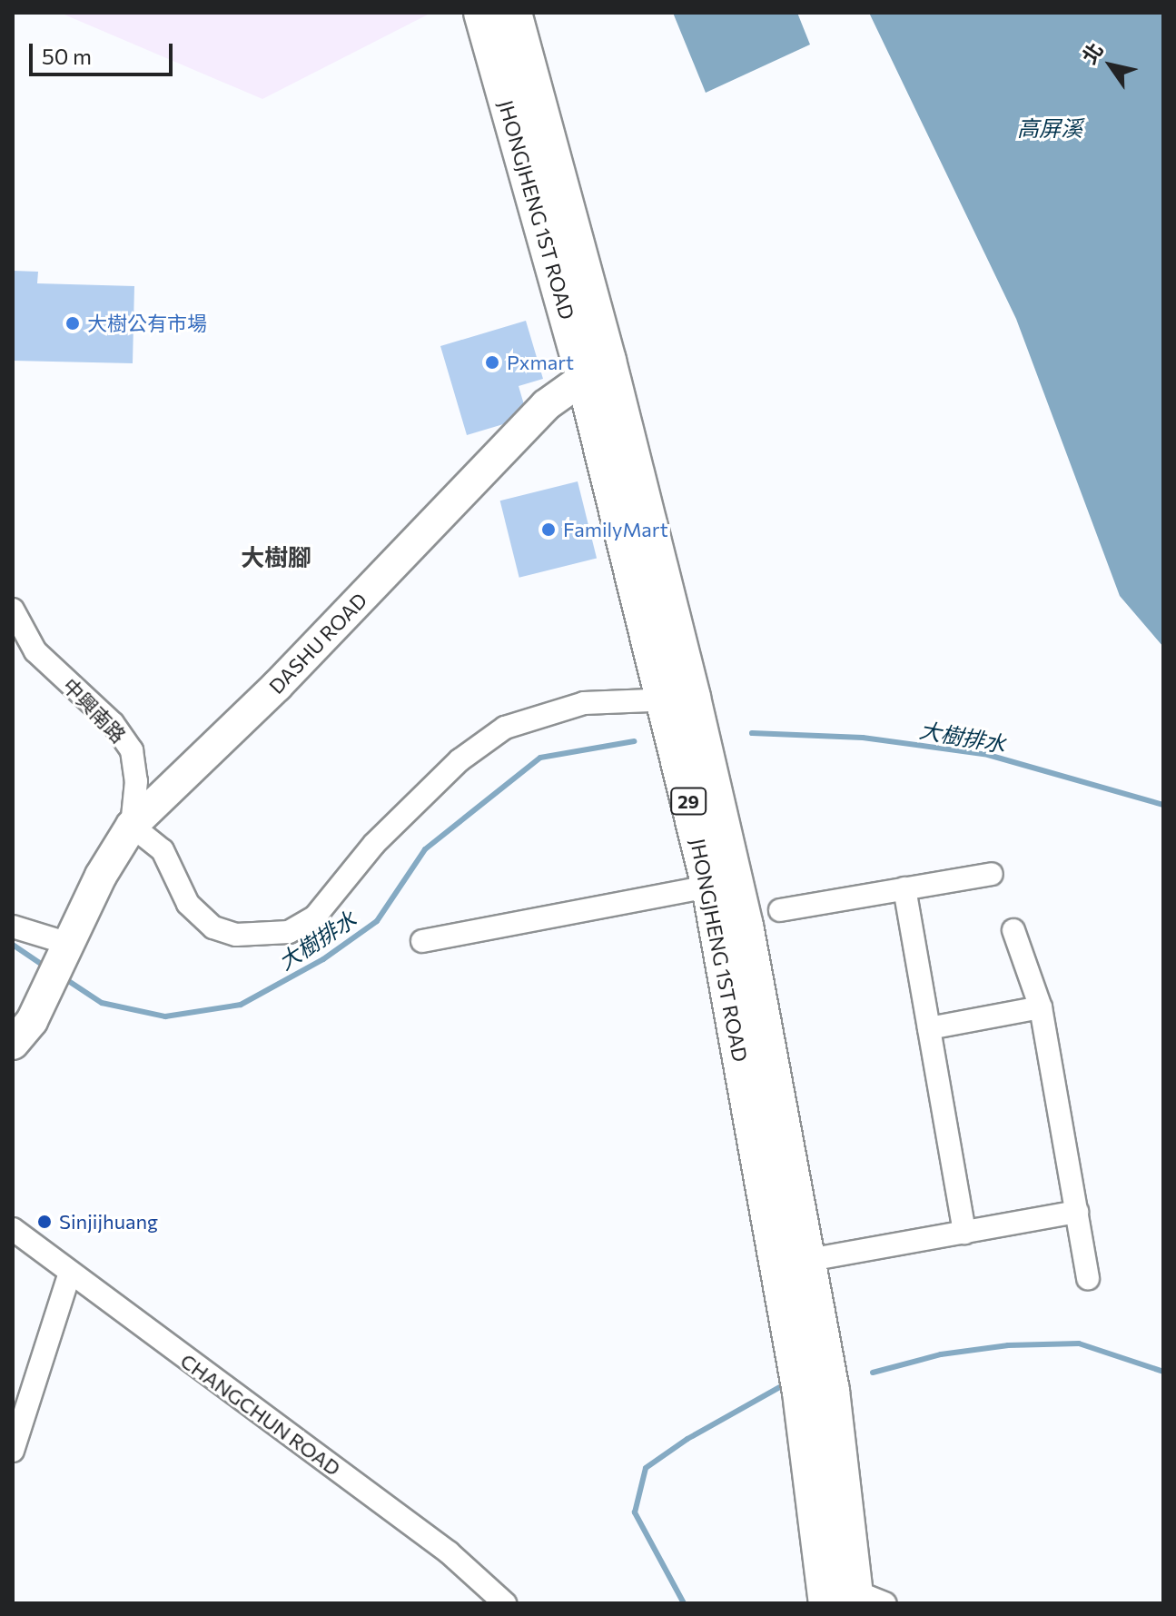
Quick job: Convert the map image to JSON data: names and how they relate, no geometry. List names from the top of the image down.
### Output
{
  "streets": {
    "main road": ["JHONGJHENG 1ST ROAD", "29"],
    "street": ["DASHU ROAD", "中興南路", "CHANGCHUN ROAD"]
  },
  "crossings": [
    ["JHONGJHENG 1ST ROAD", "DASHU ROAD"],
    ["DASHU ROAD", "中興南路"]
  ],
  "districts": ["大樹腳"],
  "water": ["高屏溪", "大樹排水"],
  "places": [
    "大樹公有市場",
    "Pxmart",
    "FamilyMart",
    "Sinjijhuang"
  ],
  "scale_bar": "50 m",
  "north": "top left"
}
